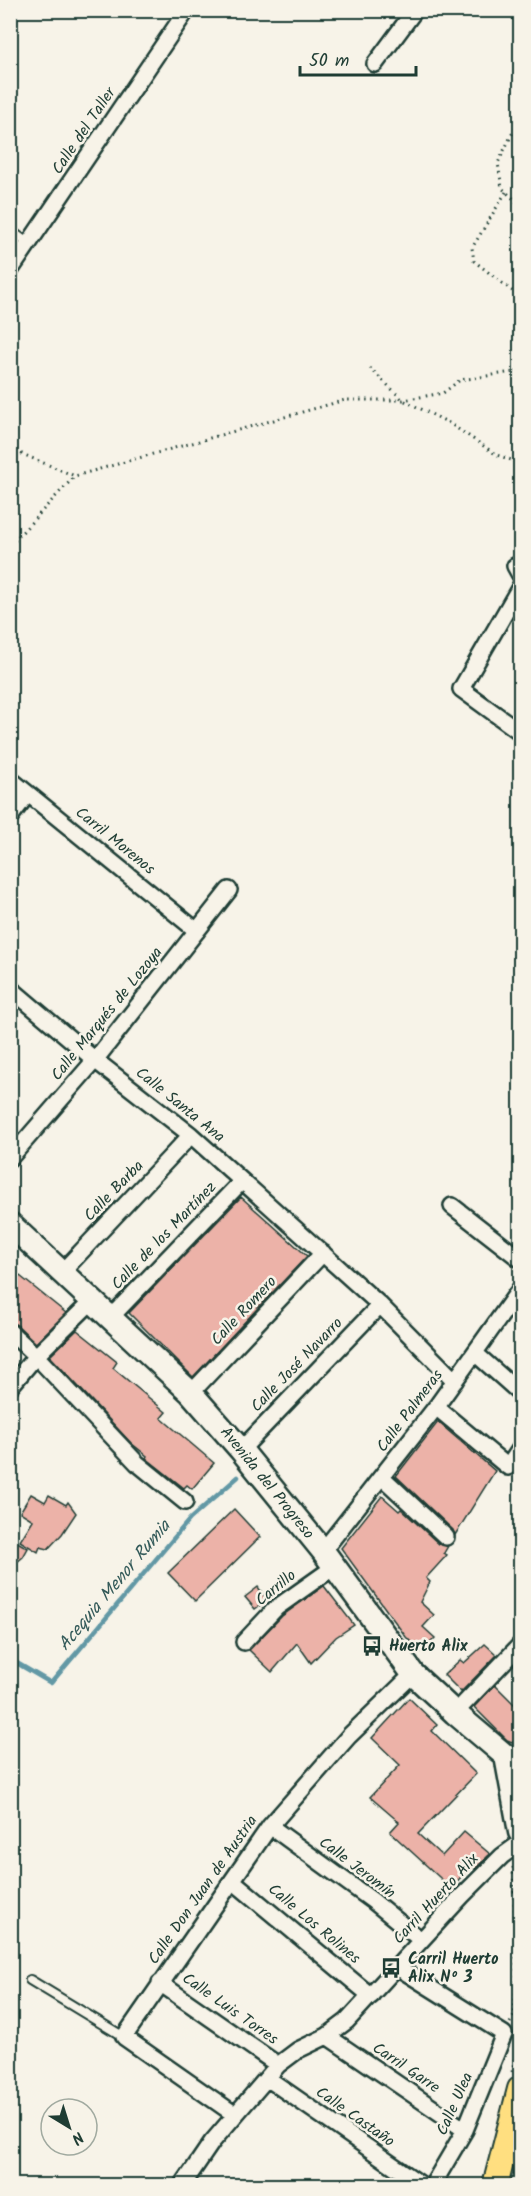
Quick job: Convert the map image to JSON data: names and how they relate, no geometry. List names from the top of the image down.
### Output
{
  "streets": {
    "main road": ["Avenida del Progreso"],
    "street": [
      "Calle del Taller",
      "Carril Morenos",
      "Calle Marqués de Lozoya",
      "Calle Santa Ana",
      "Calle Barba",
      "Calle de los Martínez",
      "Calle Romero",
      "Calle José Navarro",
      "Calle Palmeras",
      "Carrillo",
      "Calle Jeromín",
      "Calle Don Juan de Austria",
      "Carril Huerto Alix",
      "Calle Los Rolines",
      "Calle Luis Torres",
      "Carril Garre",
      "Calle Ulea",
      "Calle Castaño"
    ]
  },
  "crossings": [
    ["Carril Morenos", "Calle Marqués de Lozoya"],
    ["Calle Marqués de Lozoya", "Calle Santa Ana"],
    ["Calle Santa Ana", "Calle Barba"],
    ["Calle Santa Ana", "Calle de los Martínez"],
    ["Calle Santa Ana", "Calle Romero"],
    ["Calle Santa Ana", "Calle José Navarro"],
    ["Calle Santa Ana", "Calle Palmeras"],
    ["Calle Barba", "Avenida del Progreso"],
    ["Calle de los Martínez", "Avenida del Progreso"],
    ["Calle Romero", "Avenida del Progreso"],
    ["Calle José Navarro", "Avenida del Progreso"],
    ["Calle Palmeras", "Avenida del Progreso"],
    ["Calle Palmeras", "Carrillo"],
    ["Avenida del Progreso", "Carrillo"],
    ["Avenida del Progreso", "Calle Don Juan de Austria"],
    ["Calle Jeromín", "Calle Don Juan de Austria"],
    ["Calle Jeromín", "Carril Huerto Alix"],
    ["Calle Don Juan de Austria", "Calle Los Rolines"],
    ["Calle Don Juan de Austria", "Calle Luis Torres"],
    ["Carril Huerto Alix", "Calle Los Rolines"],
    ["Carril Huerto Alix", "Calle Luis Torres"],
    ["Carril Huerto Alix", "Carril Garre"],
    ["Carril Huerto Alix", "Calle Castaño"],
    ["Carril Garre", "Calle Ulea"]
  ],
  "water": ["Acequia Menor Rumia"],
  "places": {
    "bus stop": ["Huerto Alix", "Carril Huerto Alix Nº 3"]
  },
  "scale_bar": "50 m",
  "north": "bottom right"
}
